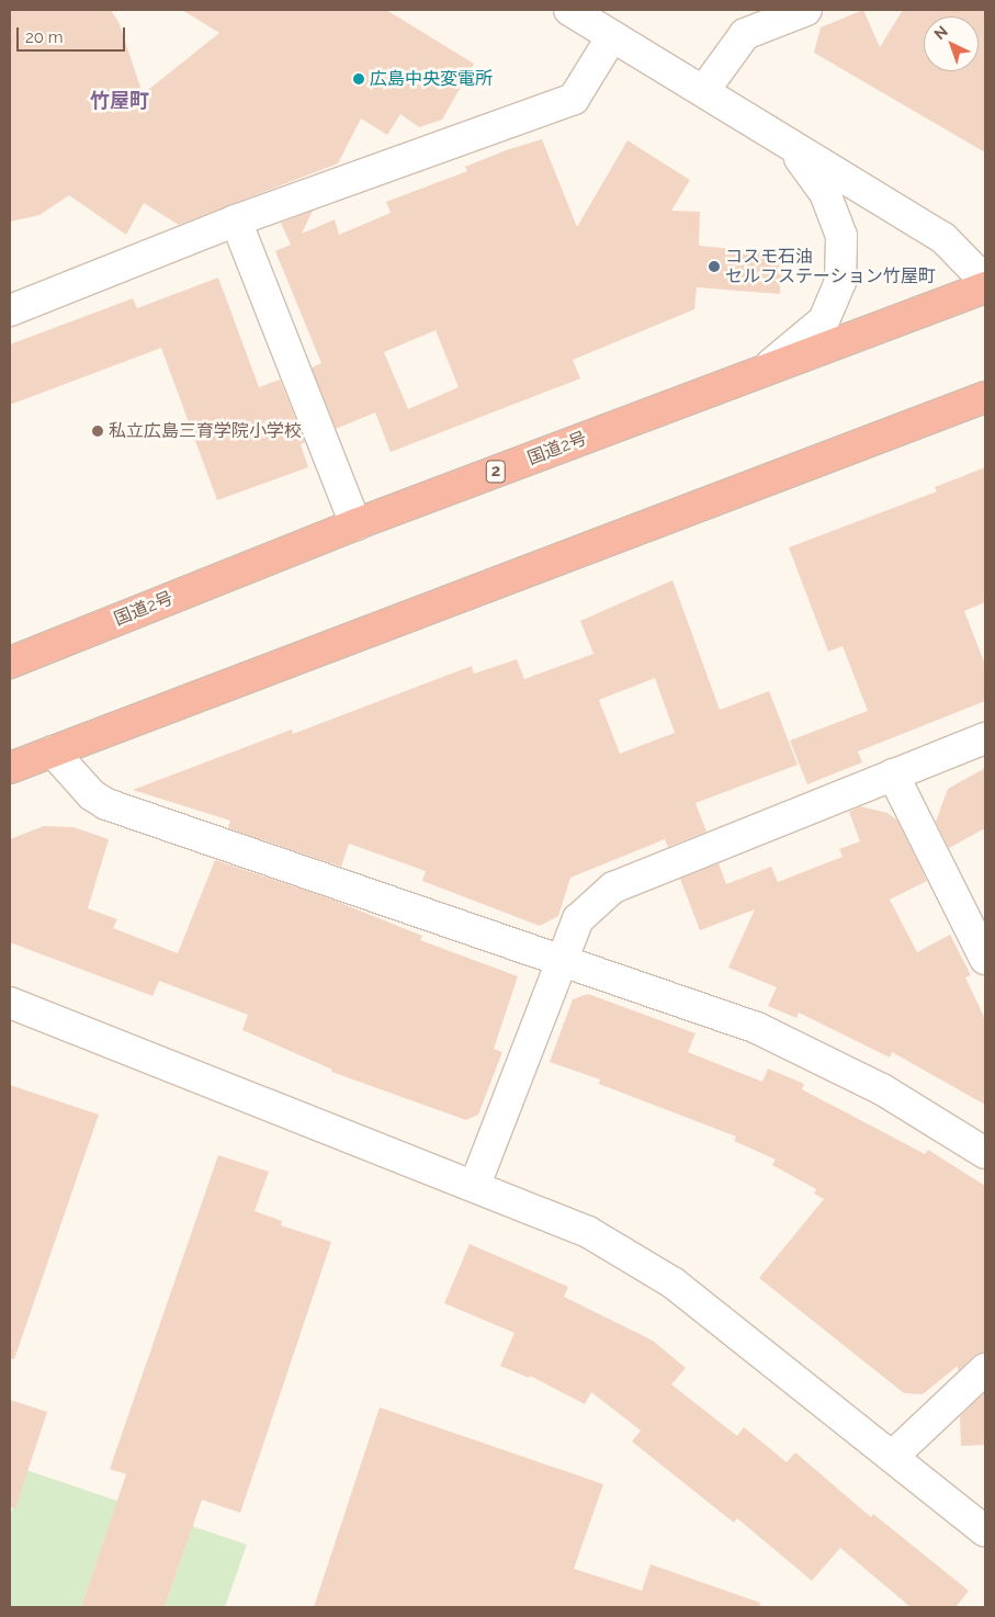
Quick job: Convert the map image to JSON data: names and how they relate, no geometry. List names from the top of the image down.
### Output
{
  "streets": {
    "highway": ["国道2号", "2"]
  },
  "districts": ["竹屋町"],
  "places": ["広島中央変電所", "コスモ石油 セルフステーション竹屋町", "私立広島三育学院小学校"],
  "scale_bar": "20 m",
  "north": "top left"
}
